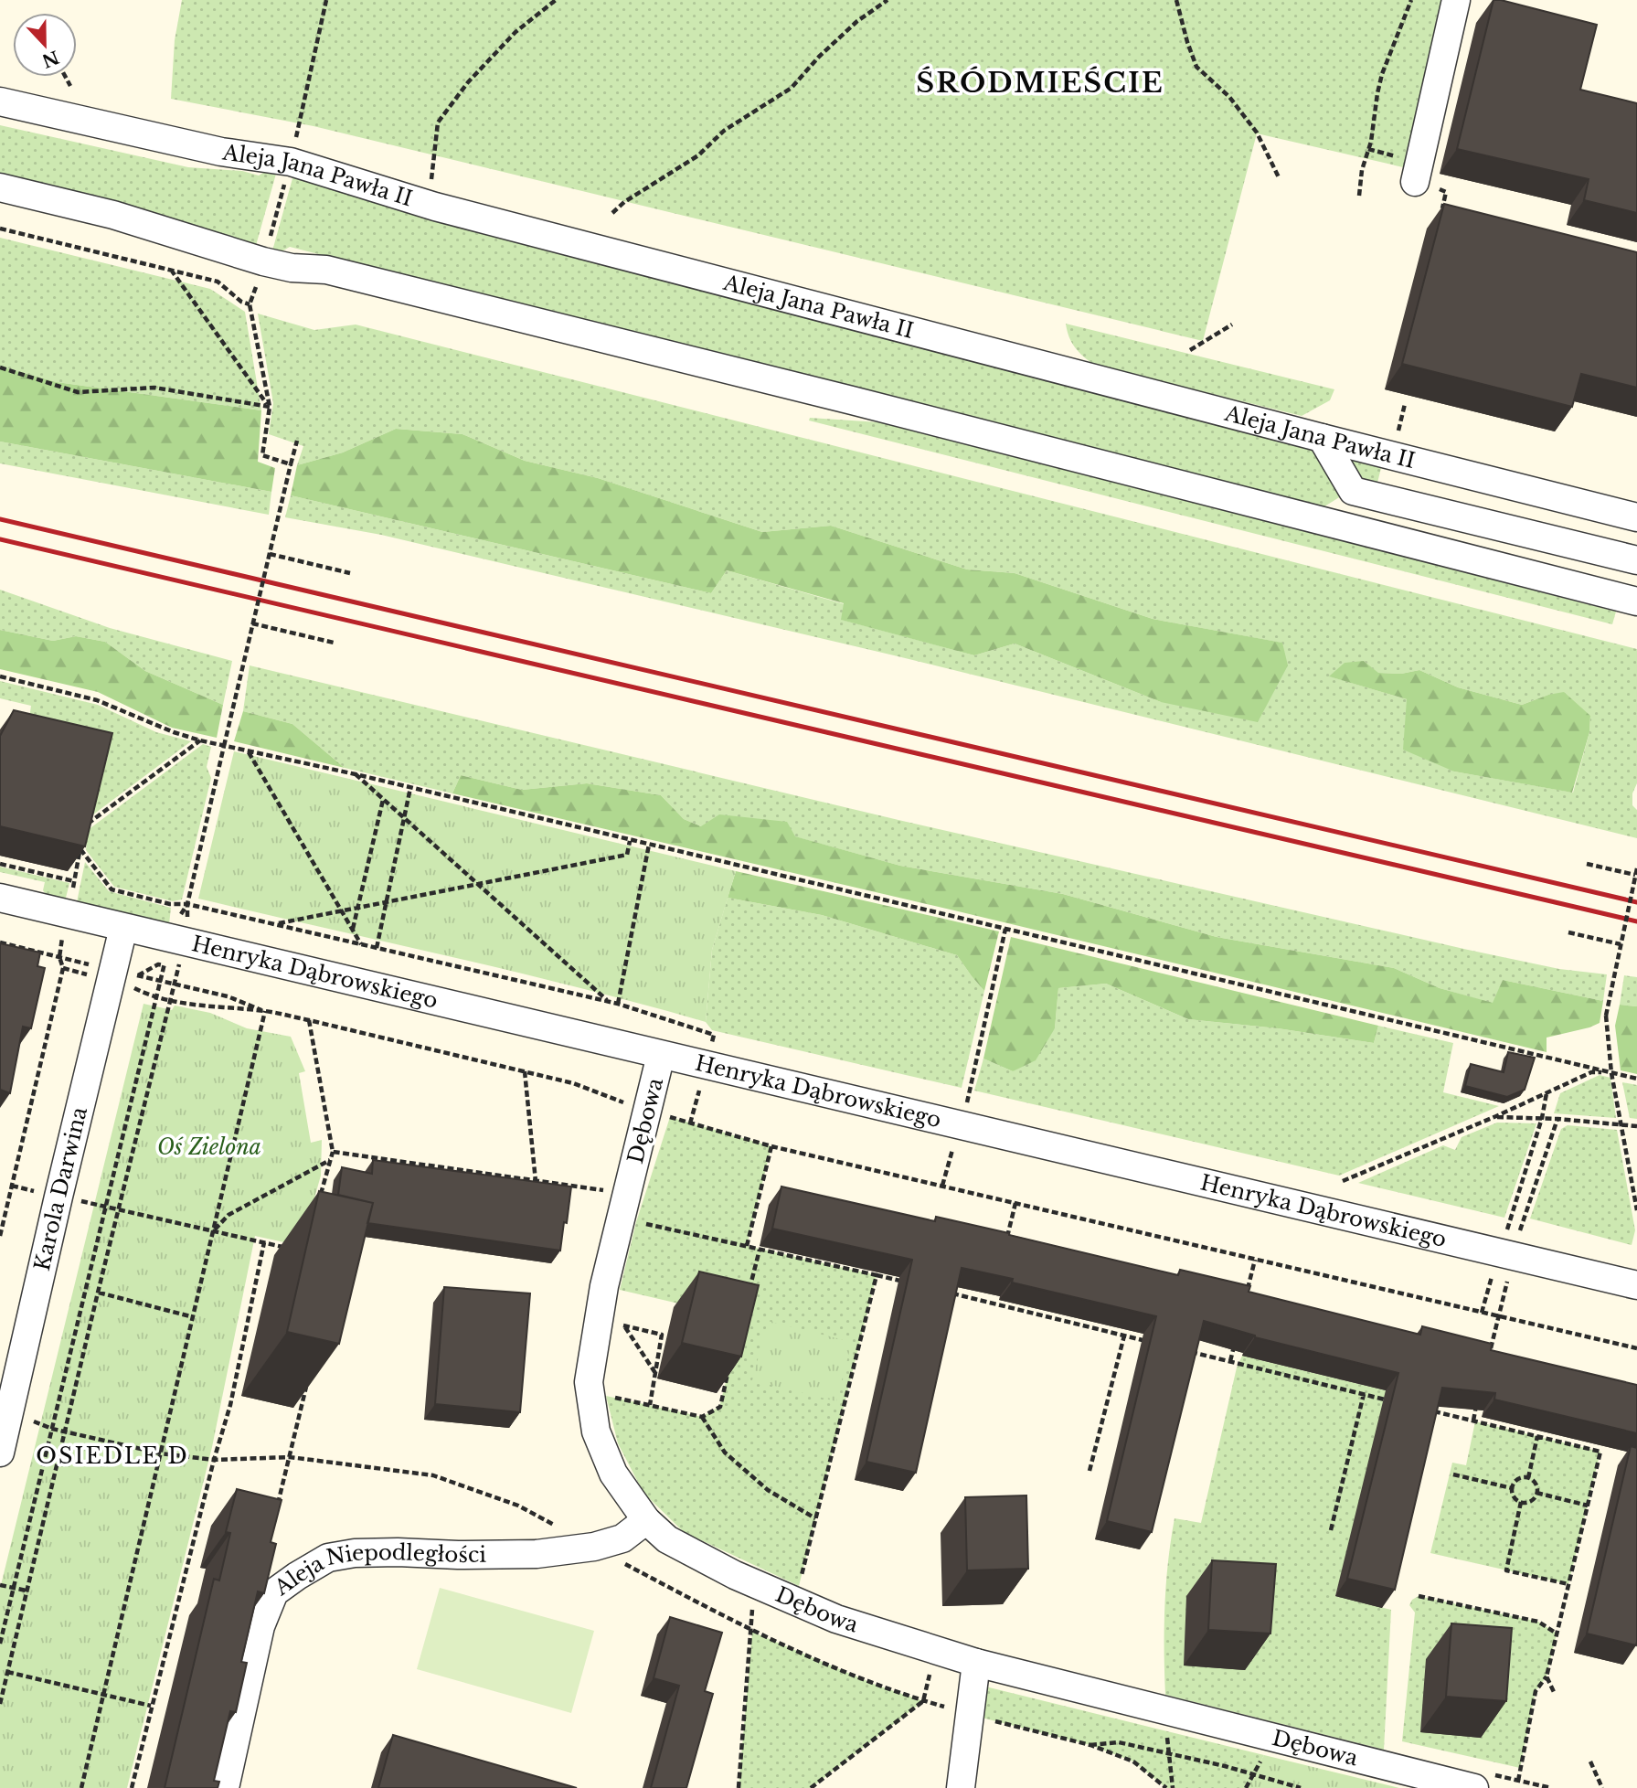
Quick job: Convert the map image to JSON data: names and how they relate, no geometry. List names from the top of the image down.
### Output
{
  "streets": {
    "street": [
      "Aleja Jana Pawła II",
      "Henryka Dąbrowskiego",
      "Dębowa",
      "Karola Darwina",
      "Aleja Niepodległości"
    ]
  },
  "crossings": [
    ["Henryka Dąbrowskiego", "Dębowa"],
    ["Henryka Dąbrowskiego", "Karola Darwina"],
    ["Dębowa", "Aleja Niepodległości"]
  ],
  "districts": ["ŚRÓDMIEŚCIE", "OSIEDLE D"],
  "parks": ["Oś Zielona"],
  "north": "bottom"
}
